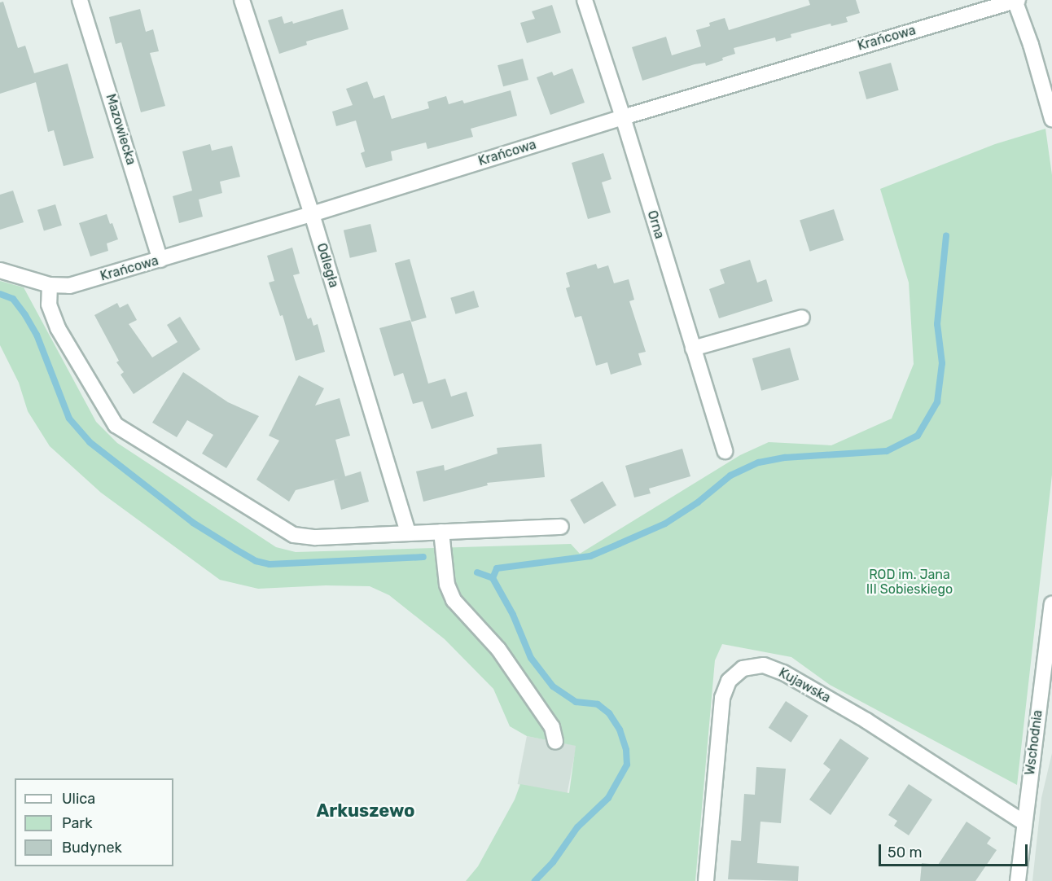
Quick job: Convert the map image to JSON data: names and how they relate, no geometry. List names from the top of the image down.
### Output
{
  "streets": {
    "street": [
      "Krańcowa",
      "Mazowiecka",
      "Orna",
      "Odległa",
      "Kujawska",
      "Wschodnia"
    ]
  },
  "crossings": [
    ["Krańcowa", "Mazowiecka"],
    ["Krańcowa", "Orna"],
    ["Krańcowa", "Odległa"],
    ["Kujawska", "Wschodnia"]
  ],
  "districts": ["Arkuszewo"],
  "parks": ["ROD im. Jana III Sobieskiego"],
  "legend": ["Ulica", "Park", "Budynek"],
  "scale_bar": "50 m"
}
